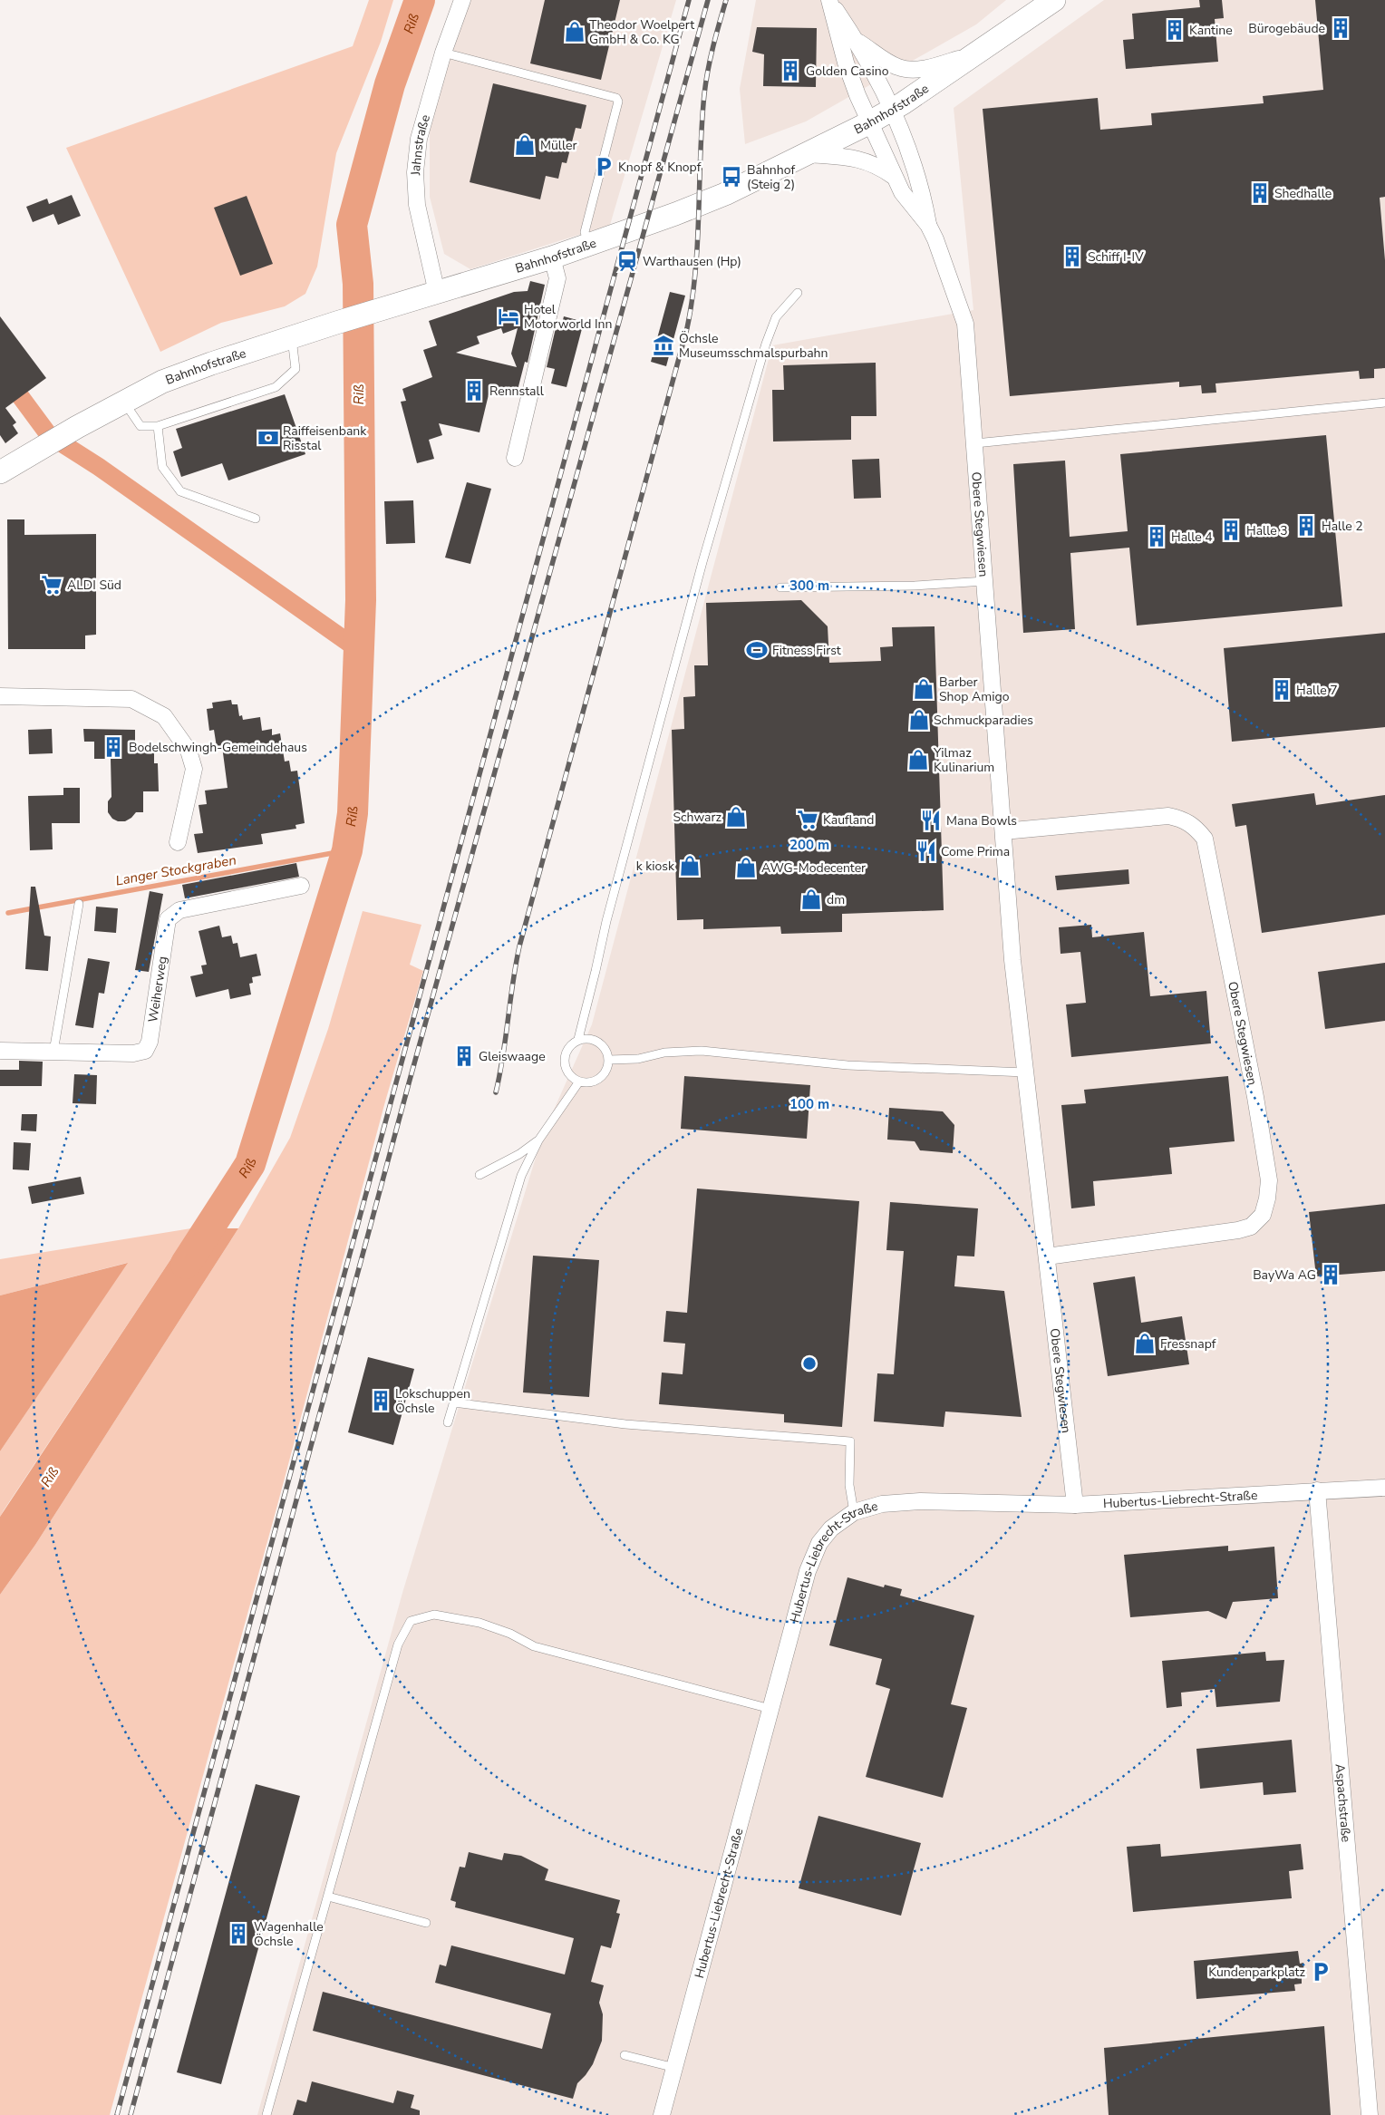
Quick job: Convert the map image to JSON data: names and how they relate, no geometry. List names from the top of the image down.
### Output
{
  "streets": {
    "main road": ["Bahnhofstraße"],
    "street": [
      "Jahnstraße",
      "Obere Stegwiesen",
      "Weiherweg",
      "Hubertus-Liebrecht-Straße",
      "Aspachstraße"
    ]
  },
  "crossings": [
    ["Bahnhofstraße", "Jahnstraße"],
    ["Bahnhofstraße", "Obere Stegwiesen"],
    ["Obere Stegwiesen", "Hubertus-Liebrecht-Straße"],
    ["Hubertus-Liebrecht-Straße", "Aspachstraße"]
  ],
  "water": ["Riß", "Langer Stockgraben"],
  "places": {
    "building": [
      "Bürogebäude",
      "Kantine",
      "Golden Casino",
      "Shedhalle",
      "Schiff I-IV",
      "Rennstall",
      "Halle 2",
      "Halle 3",
      "Halle 4",
      "Halle 7",
      "Bodelschwingh-Gemeindehaus",
      "Gleiswaage",
      "BayWa AG",
      "Lokschuppen Öchsle",
      "Wagenhalle Öchsle"
    ],
    "shop": [
      "Theodor Woelpert GmbH & Co. KG",
      "Müller",
      "Barber Shop Amigo",
      "Schmuckparadies",
      "Yilmaz Kulinarium",
      "Schwarz",
      "k kiosk",
      "AWG-Modecenter",
      "dm",
      "Fressnapf"
    ],
    "parking": ["Knopf & Knopf", "Kundenparkplatz"],
    "bus stop": ["Bahnhof (Steig 2)"],
    "station": ["Warthausen (Hp)"],
    "hotel": ["Hotel Motorworld Inn"],
    "museum": ["Öchsle Museumsschmalspurbahn"],
    "bank": ["Raiffeisenbank Risstal"],
    "supermarket": ["ALDI Süd", "Kaufland"],
    "sports": ["Fitness First"],
    "restaurant": ["Mana Bowls", "Come Prima"]
  },
  "rings": ["300 m", "200 m", "100 m"]
}
